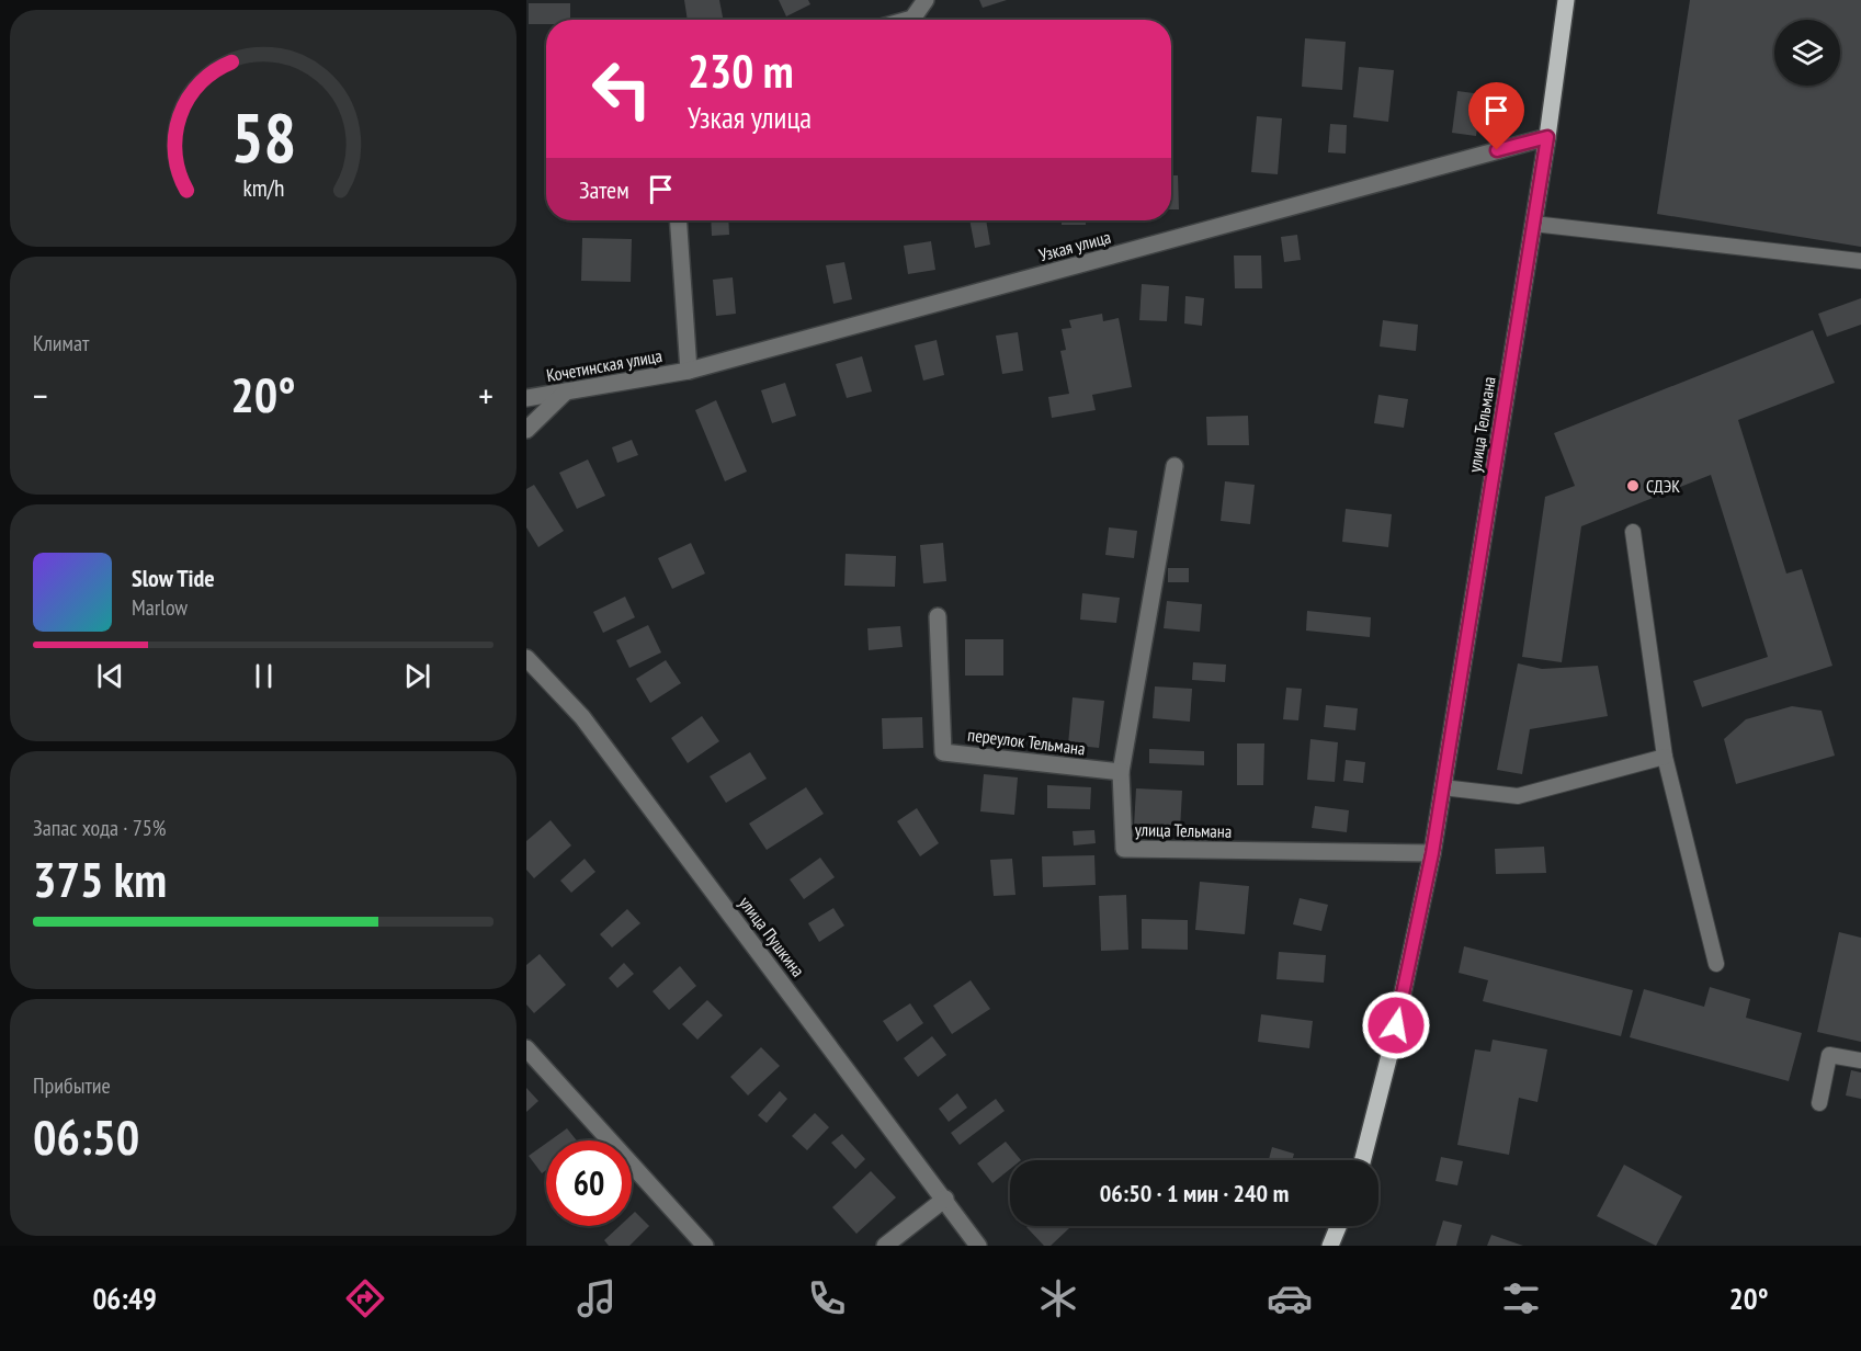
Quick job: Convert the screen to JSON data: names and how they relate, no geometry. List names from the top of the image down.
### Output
{
  "streets": {
    "main road": ["улица Тельмана"],
    "street": [
      "Узкая улица",
      "Кочетинская улица",
      "переулок Тельмана",
      "улица Пушкина"
    ]
  },
  "crossings": [
    ["Узкая улица", "Кочетинская улица"],
    ["Узкая улица", "улица Тельмана"],
    ["улица Тельмана", "переулок Тельмана"]
  ],
  "places": ["СДЭК"],
  "page": {
    "turn": ["230 m", "Узкая улица"],
    "then": "Затем",
    "tile": [
      "Климат",
      ["Запас хода · 75%", "375 km"],
      ["Прибытие", "06:50"]
    ],
    "heat": ["−", "20°", "+"],
    "song": ["Slow Tide", "Marlow"],
    "limit": "60",
    "trip": "06:50 · 1 мин · 240 m",
    "tabs": ["06:49", "20°"],
    "gauge": ["58", "km/h"]
  }
}
